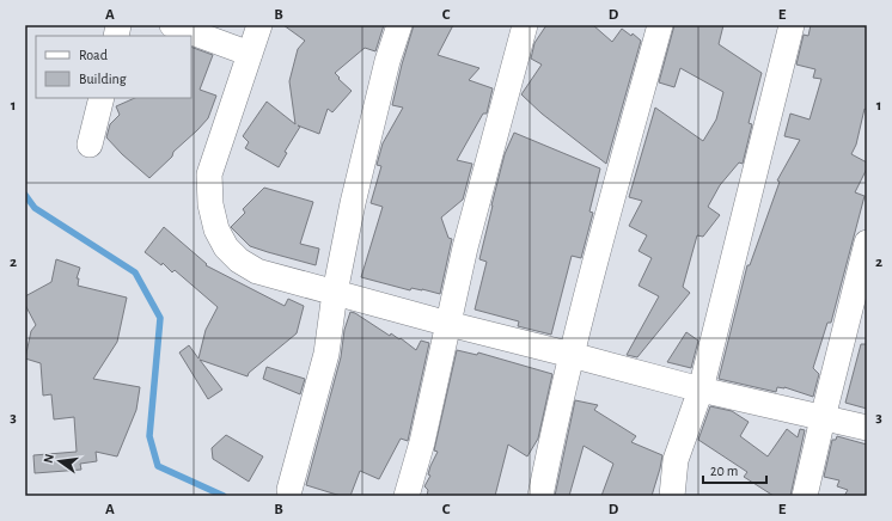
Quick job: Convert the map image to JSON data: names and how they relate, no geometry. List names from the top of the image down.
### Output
{
  "legend": ["Road", "Building"],
  "scale_bar": "20 m",
  "north": "left",
  "grid": {
    "columns": [
      "A",
      "B",
      "C",
      "D",
      "E"
    ],
    "rows": ["1", "2", "3"]
  }
}
